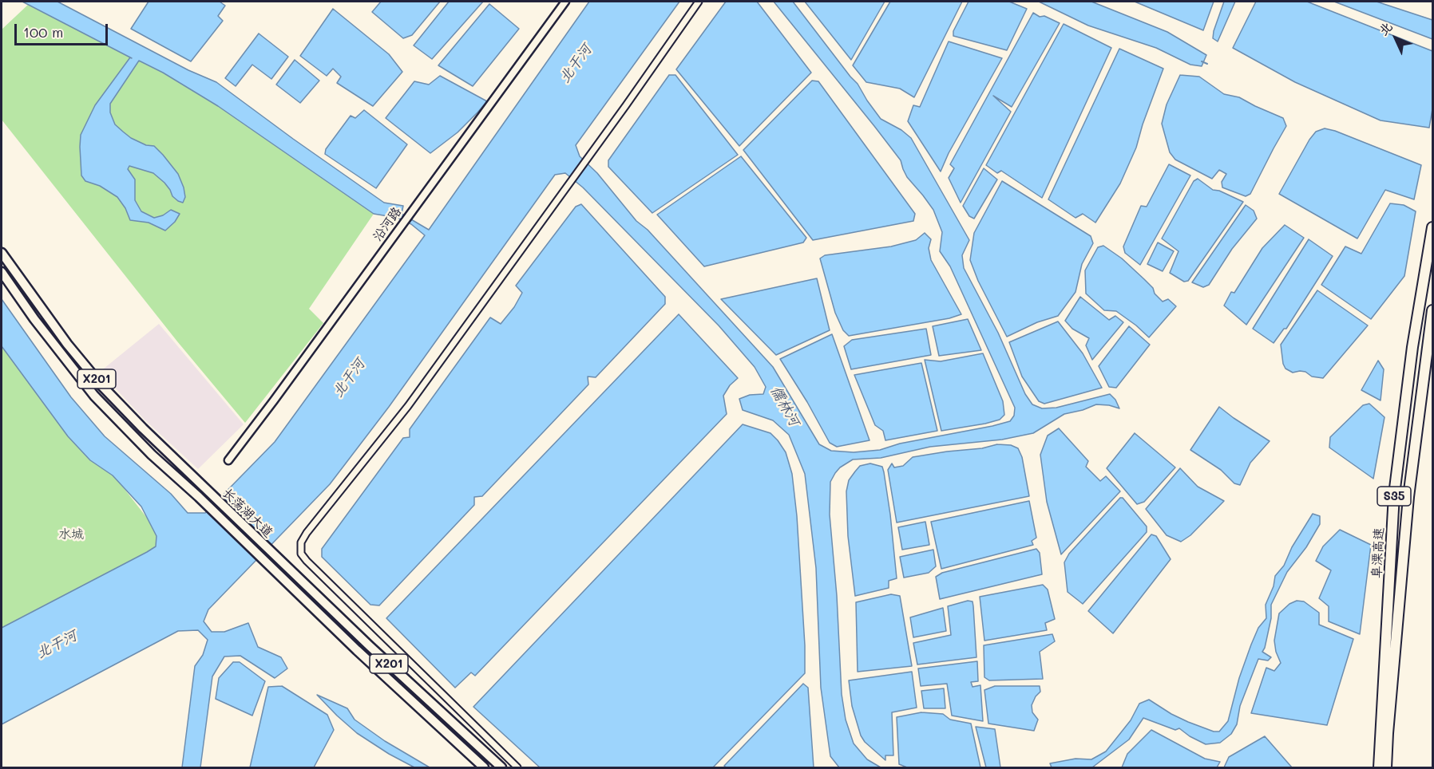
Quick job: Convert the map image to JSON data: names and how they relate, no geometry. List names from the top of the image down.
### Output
{
  "streets": {
    "highway": ["S35", "阜溧高速"],
    "main road": ["X201", "长荡湖大道"],
    "street": ["沿河路"]
  },
  "water": ["北干河", "儒林河"],
  "parks": ["水城"],
  "scale_bar": "100 m",
  "north": "top left"
}
